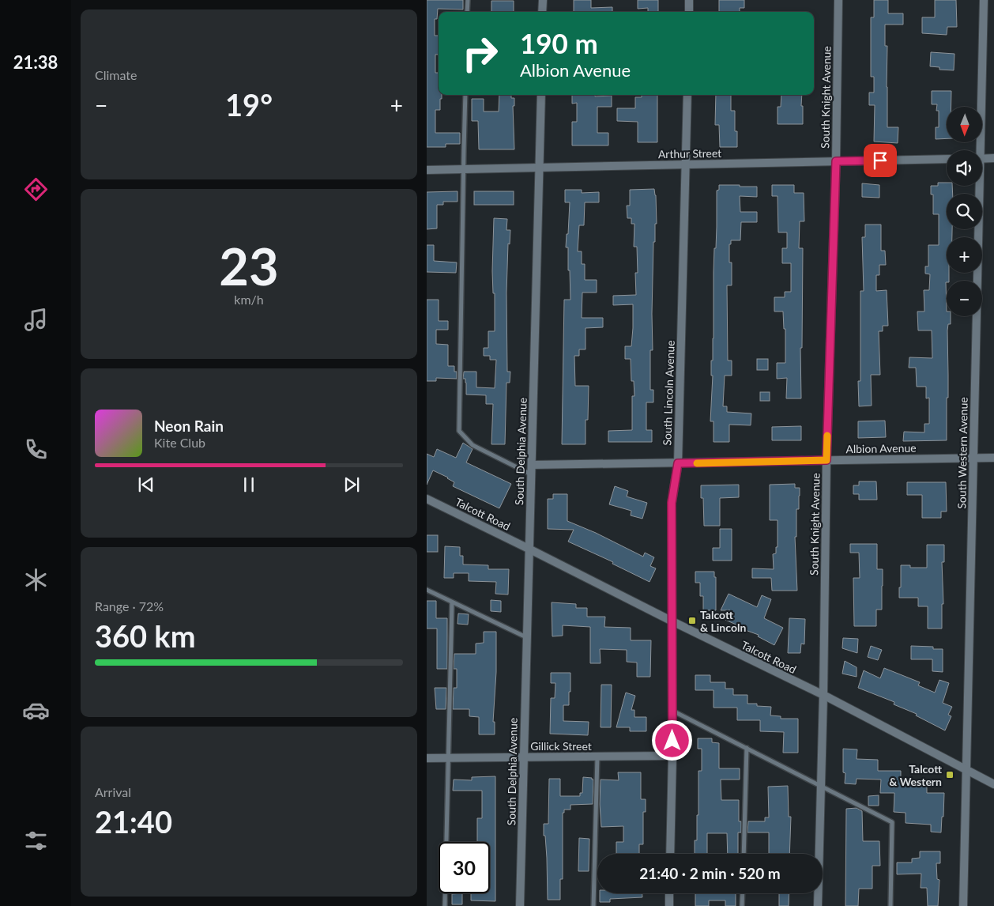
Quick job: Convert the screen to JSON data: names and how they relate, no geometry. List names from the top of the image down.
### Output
{
  "streets": {
    "street": [
      "South Knight Avenue",
      "Arthur Street",
      "South Lincoln Avenue",
      "Albion Avenue",
      "South Delphia Avenue",
      "South Western Avenue",
      "Talcott Road",
      "Gillick Street"
    ]
  },
  "crossings": [
    ["South Knight Avenue", "Arthur Street"],
    ["South Knight Avenue", "Albion Avenue"],
    ["South Knight Avenue", "Talcott Road"],
    ["Arthur Street", "South Lincoln Avenue"],
    ["Arthur Street", "South Delphia Avenue"],
    ["South Lincoln Avenue", "Albion Avenue"],
    ["South Lincoln Avenue", "Talcott Road"],
    ["South Lincoln Avenue", "Gillick Street"],
    ["Albion Avenue", "South Delphia Avenue"],
    ["Albion Avenue", "South Western Avenue"],
    ["South Delphia Avenue", "Talcott Road"],
    ["South Delphia Avenue", "Gillick Street"],
    ["South Western Avenue", "Talcott Road"]
  ],
  "places": {
    "transit": ["Talcott & Lincoln", "Talcott & Western"]
  },
  "north": "bottom",
  "page": {
    "tabs": "21:38",
    "tile": [
      "Climate",
      ["23", "km/h"],
      ["Range · 72%", "360 km"],
      ["Arrival", "21:40"]
    ],
    "turn": ["190 m", "Albion Avenue"],
    "heat": ["−", "19°", "+"],
    "map_buttons": ["+", "−"],
    "song": ["Neon Rain", "Kite Club"],
    "limit": "30",
    "trip": "21:40 · 2 min · 520 m"
  }
}
